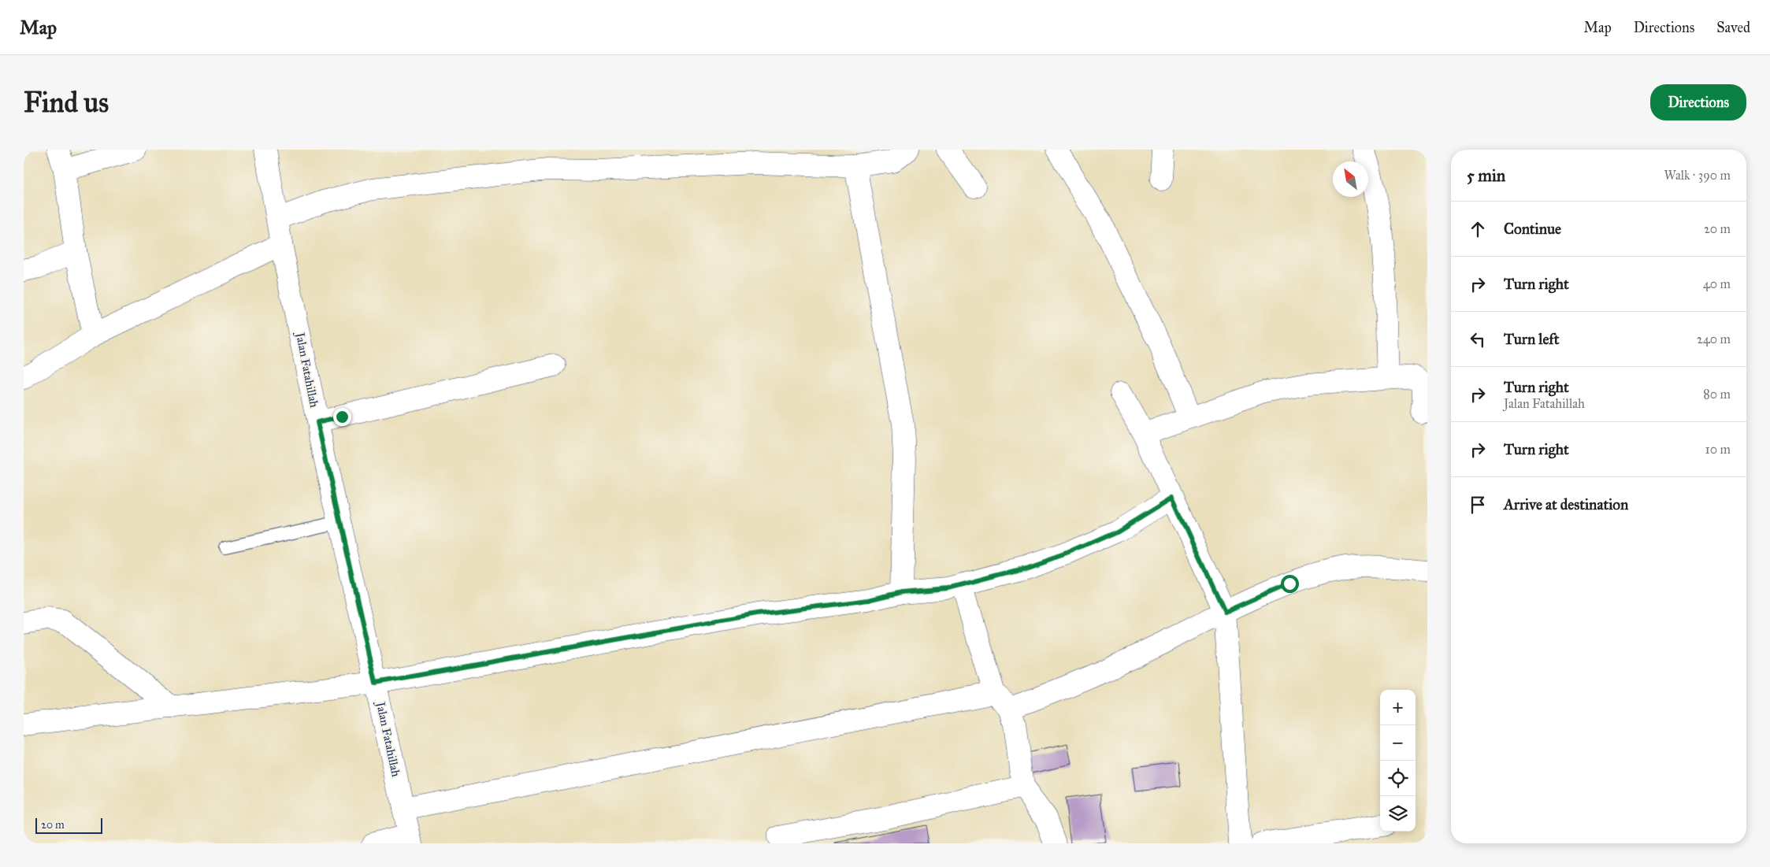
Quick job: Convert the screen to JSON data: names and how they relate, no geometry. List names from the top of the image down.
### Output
{
  "streets": {
    "street": ["Jalan Fatahillah"]
  },
  "scale_bar": "20 m",
  "north": "top left",
  "page": {
    "header": "Map",
    "nav": ["Map", "Directions", "Saved"],
    "buttons": "Directions",
    "title": "Find us",
    "heading": ["5 min", "Walk · 390 m"],
    "list": [
      ["Continue", "20 m"],
      ["Turn right", "40 m"],
      ["Turn left", "240 m"],
      ["Turn right", "Jalan Fatahillah", "80 m"],
      ["Turn right", "10 m"],
      "Arrive at destination"
    ],
    "map_buttons": ["+", "−"],
    "scale": "20 m"
  }
}
